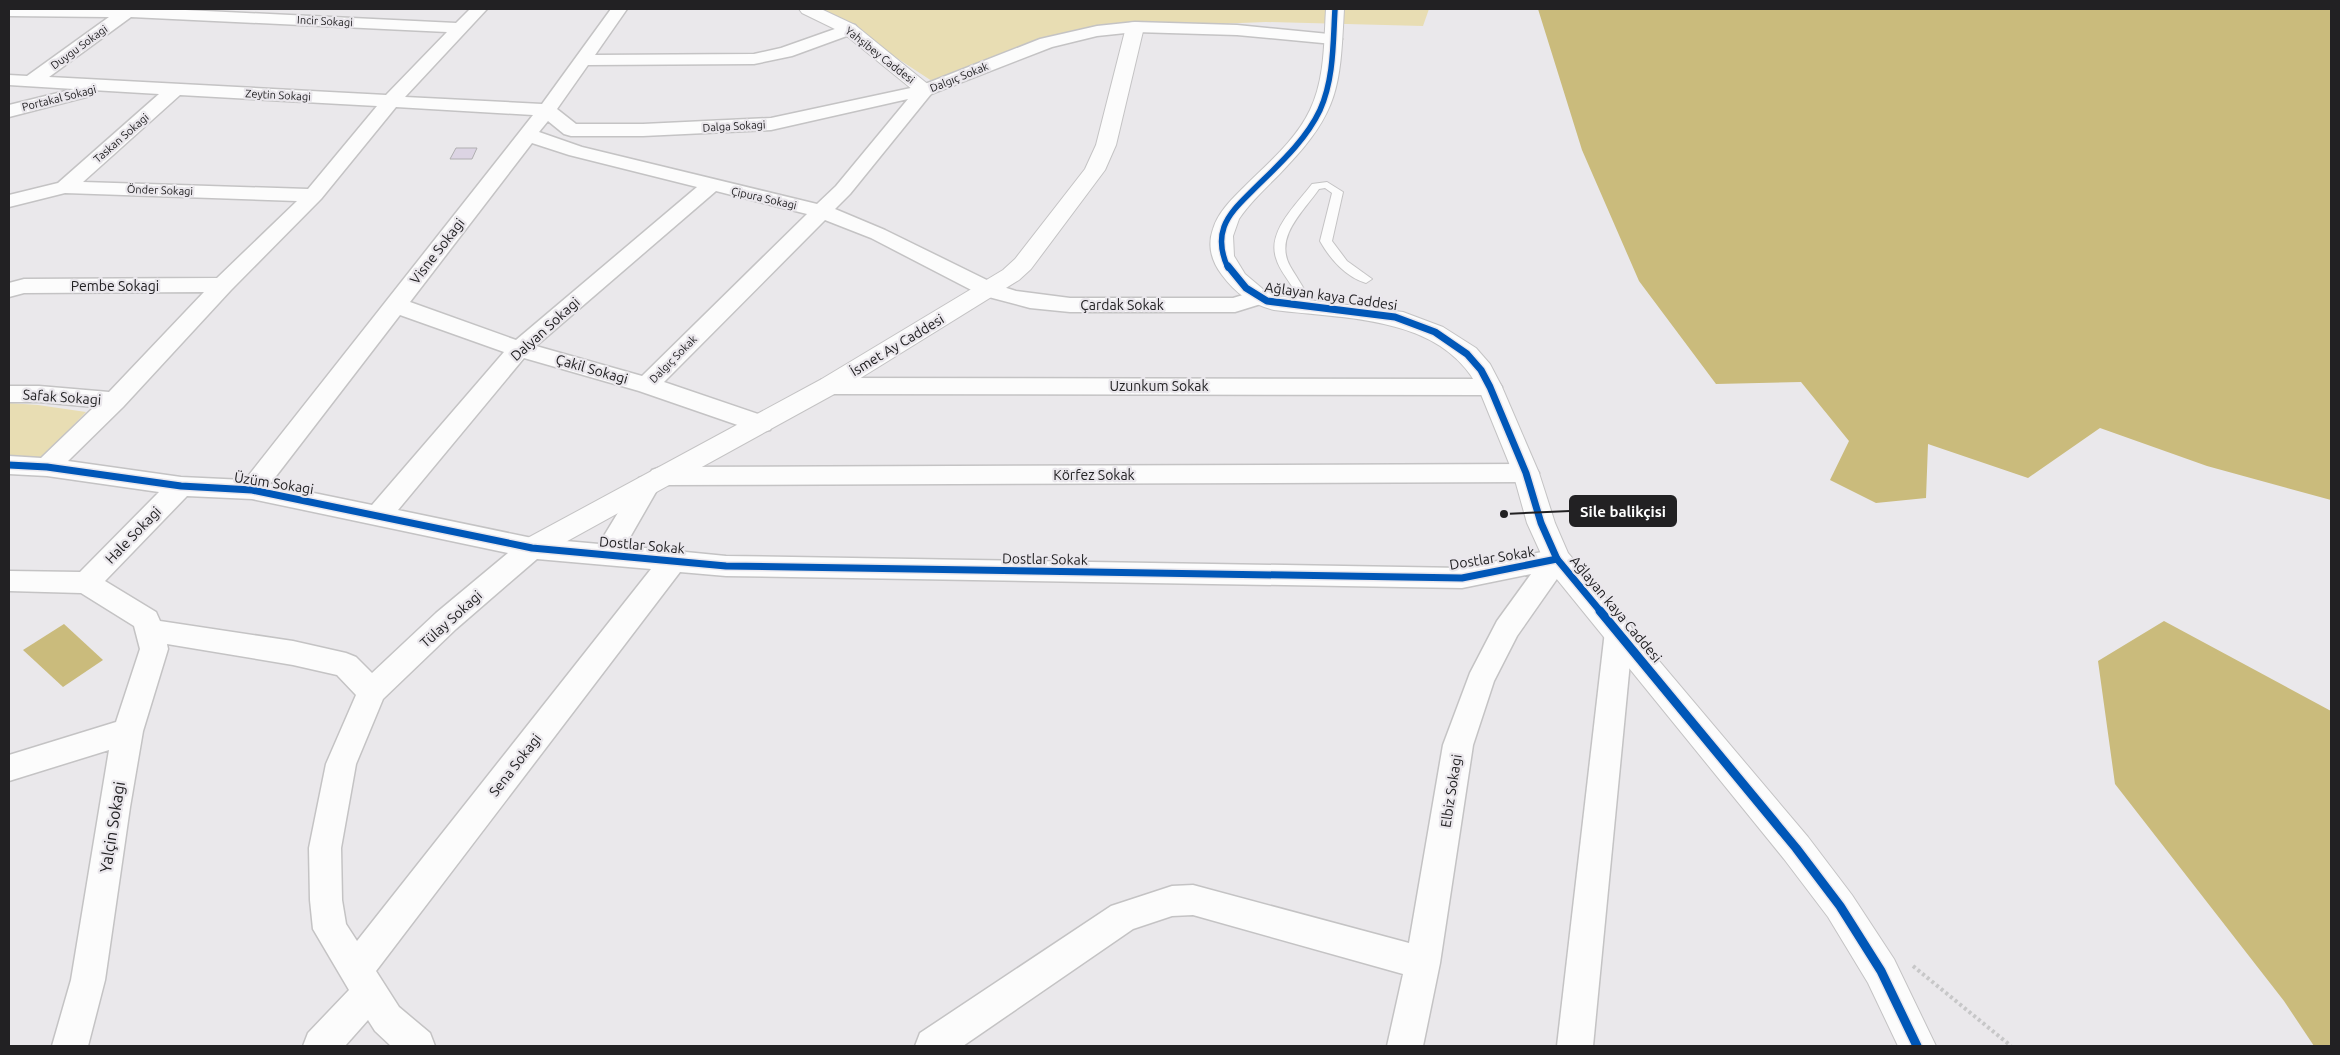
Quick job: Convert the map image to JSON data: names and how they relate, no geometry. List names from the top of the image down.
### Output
{
  "streets": {
    "street": [
      "Incir Sokagi",
      "Duygu Sokagi",
      "Yahşibey Caddesi",
      "Dalgıç Sokak",
      "Zeytin Sokagi",
      "Portakal Sokagi",
      "Dalga Sokagi",
      "Taskan Sokagi",
      "Önder Sokagi",
      "Çipura Sokagi",
      "Visne Sokagi",
      "Pembe Sokagi",
      "Ağlayan kaya Caddesi",
      "Çardak Sokak",
      "Dalyan Sokagi",
      "İsmet Ay Caddesi",
      "Çakil Sokagi",
      "Uzunkum Sokak",
      "Safak Sokagi",
      "Körfez Sokak",
      "Üzüm Sokagi",
      "Hale Sokagi",
      "Dostlar Sokak",
      "Tülay Sokagi",
      "Sena Sokagi",
      "Elbiz Sokagi",
      "Yalçin Sokagi"
    ]
  },
  "crossings": [
    ["Incir Sokagi", "Duygu Sokagi"],
    ["Duygu Sokagi", "Zeytin Sokagi"],
    ["Yahşibey Caddesi", "Dalgıç Sokak"],
    ["Yahşibey Caddesi", "Dalga Sokagi"],
    ["Dalgıç Sokak", "Dalga Sokagi"],
    ["Dalgıç Sokak", "Çipura Sokagi"],
    ["Dalgıç Sokak", "Ağlayan kaya Caddesi"],
    ["Dalgıç Sokak", "İsmet Ay Caddesi"],
    ["Dalgıç Sokak", "Çakil Sokagi"],
    ["Zeytin Sokagi", "Portakal Sokagi"],
    ["Zeytin Sokagi", "Dalga Sokagi"],
    ["Zeytin Sokagi", "Taskan Sokagi"],
    ["Zeytin Sokagi", "Visne Sokagi"],
    ["Dalga Sokagi", "Visne Sokagi"],
    ["Taskan Sokagi", "Önder Sokagi"],
    ["Çipura Sokagi", "Visne Sokagi"],
    ["Çipura Sokagi", "Çardak Sokak"],
    ["Çipura Sokagi", "Dalyan Sokagi"],
    ["Çipura Sokagi", "İsmet Ay Caddesi"],
    ["Visne Sokagi", "Çakil Sokagi"],
    ["Visne Sokagi", "Üzüm Sokagi"],
    ["Ağlayan kaya Caddesi", "Çardak Sokak"],
    ["Ağlayan kaya Caddesi", "Uzunkum Sokak"],
    ["Ağlayan kaya Caddesi", "Körfez Sokak"],
    ["Ağlayan kaya Caddesi", "Dostlar Sokak"],
    ["Ağlayan kaya Caddesi", "Elbiz Sokagi"],
    ["Çardak Sokak", "İsmet Ay Caddesi"],
    ["Dalyan Sokagi", "Çakil Sokagi"],
    ["Dalyan Sokagi", "Üzüm Sokagi"],
    ["İsmet Ay Caddesi", "Çakil Sokagi"],
    ["İsmet Ay Caddesi", "Uzunkum Sokak"],
    ["İsmet Ay Caddesi", "Körfez Sokak"],
    ["İsmet Ay Caddesi", "Üzüm Sokagi"],
    ["İsmet Ay Caddesi", "Dostlar Sokak"],
    ["İsmet Ay Caddesi", "Tülay Sokagi"],
    ["Üzüm Sokagi", "Hale Sokagi"],
    ["Üzüm Sokagi", "Dostlar Sokak"],
    ["Üzüm Sokagi", "Tülay Sokagi"],
    ["Dostlar Sokak", "Tülay Sokagi"],
    ["Dostlar Sokak", "Sena Sokagi"],
    ["Dostlar Sokak", "Elbiz Sokagi"]
  ],
  "places": ["Sile balikçisi"]
}
